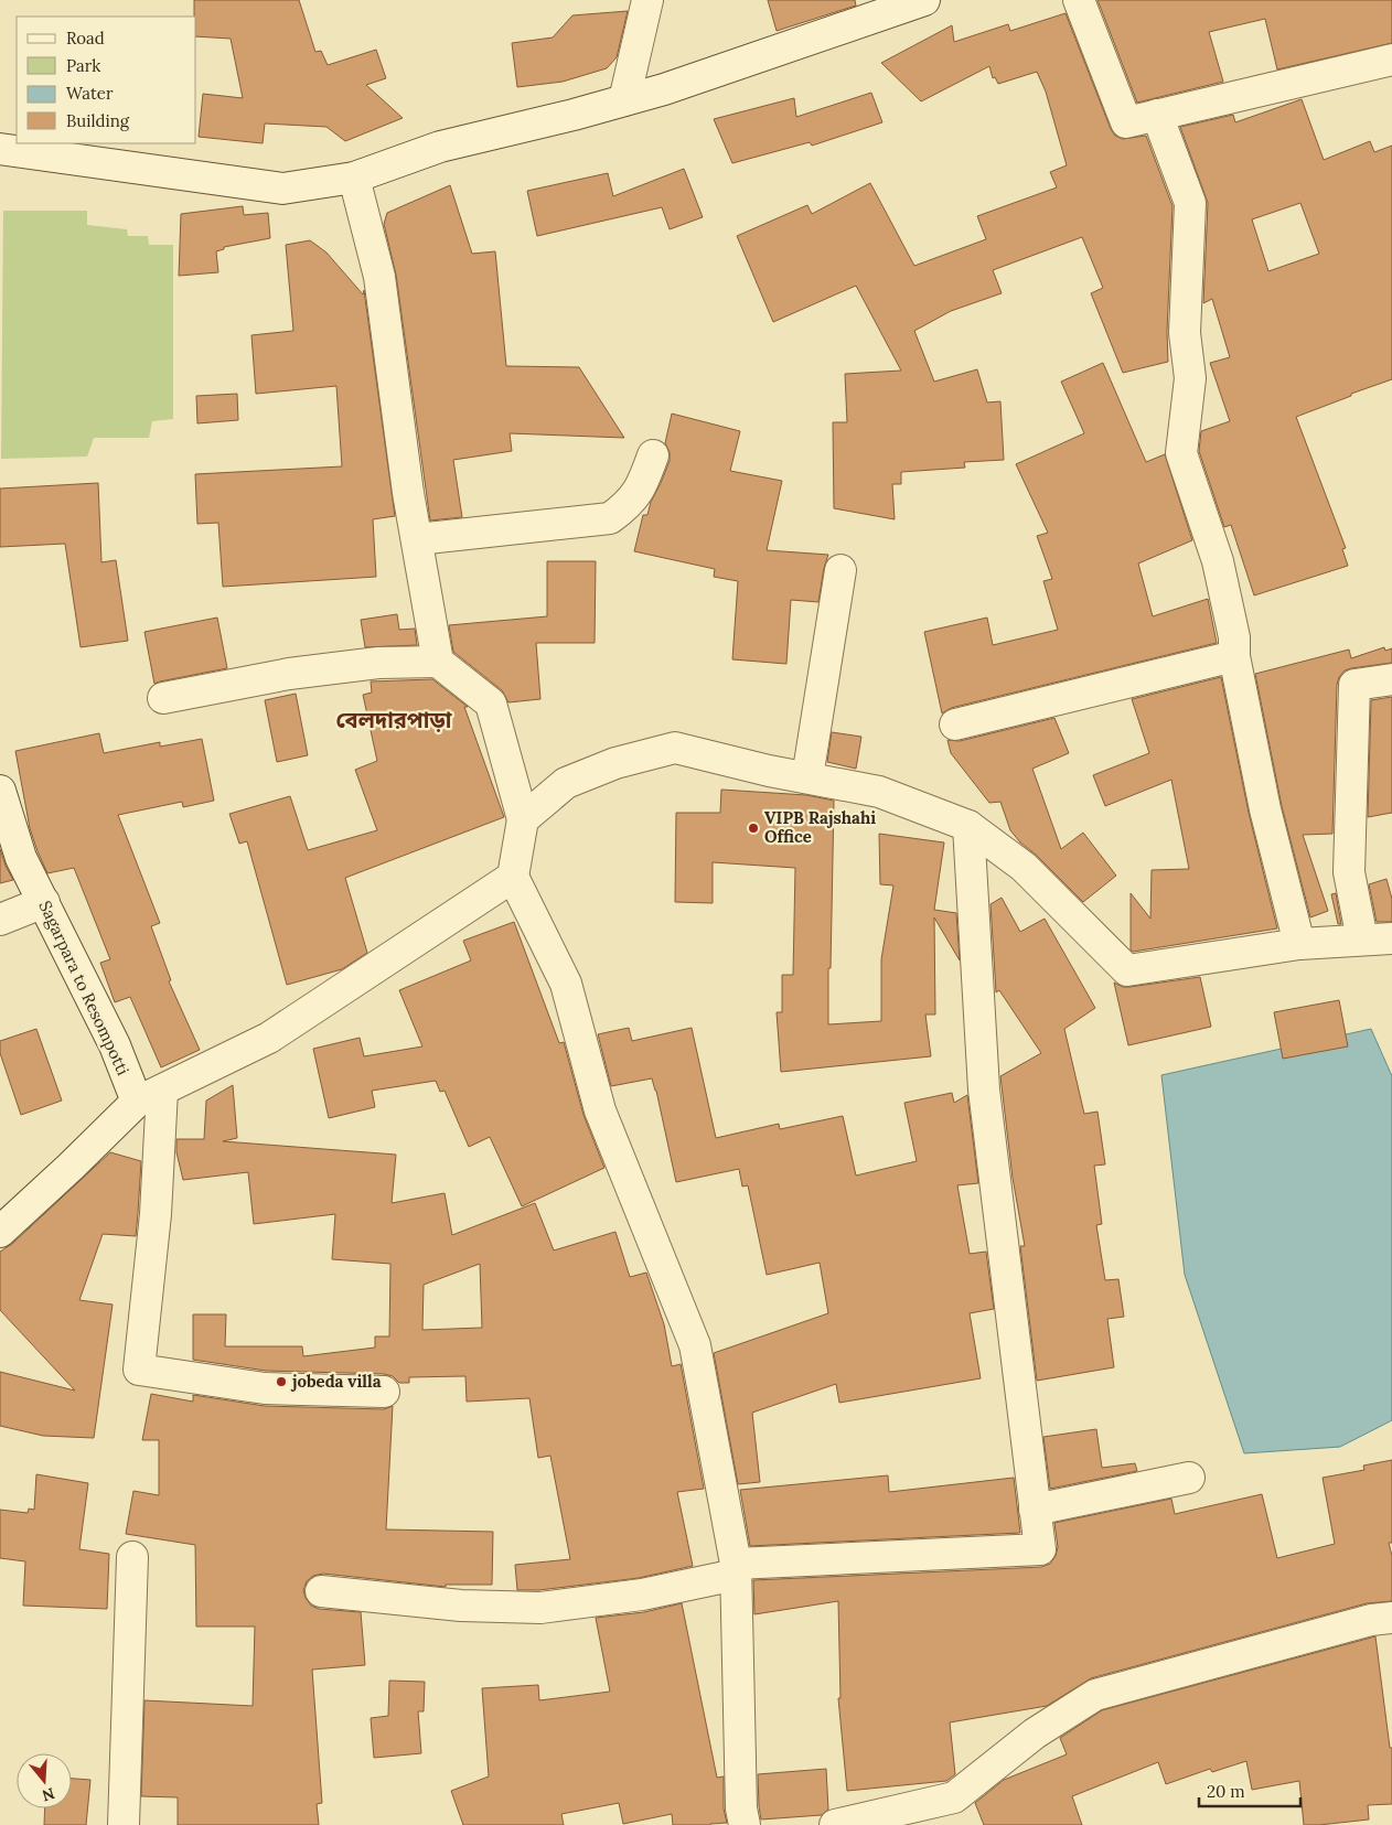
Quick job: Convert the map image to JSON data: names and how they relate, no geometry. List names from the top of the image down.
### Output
{
  "streets": {
    "street": ["Sagarpara to Resompotti"]
  },
  "districts": ["বেলদারপাড়া"],
  "places": ["VIPB Rajshahi Office", "jobeda villa"],
  "legend": [
    "Road",
    "Park",
    "Water",
    "Building"
  ],
  "scale_bar": "20 m",
  "north": "bottom"
}
